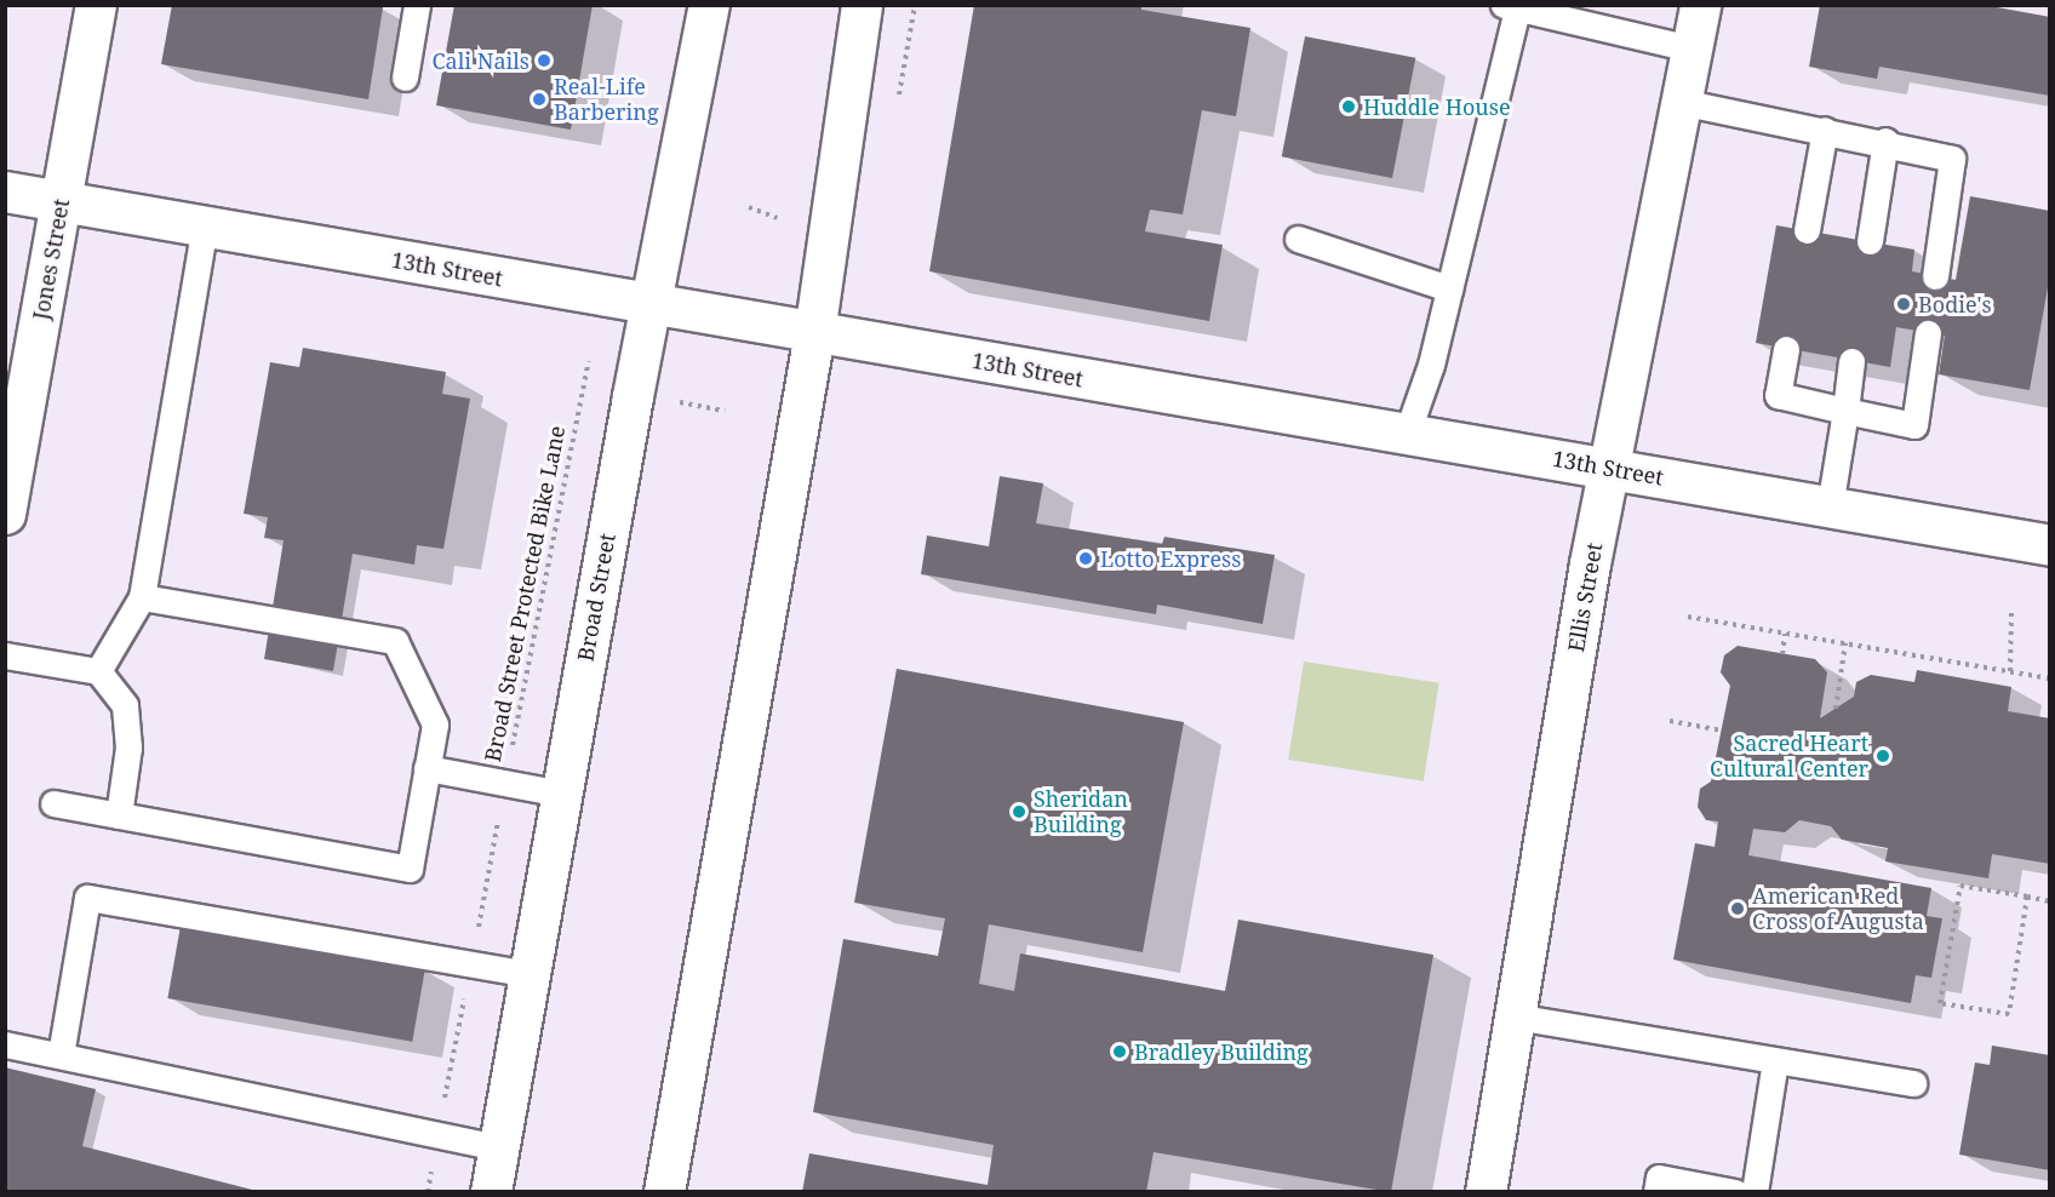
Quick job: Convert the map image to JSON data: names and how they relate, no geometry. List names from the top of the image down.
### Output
{
  "streets": {
    "main road": [
      "Jones Street",
      "13th Street",
      "Broad Street",
      "Ellis Street"
    ],
    "path": ["Broad Street Protected Bike Lane"]
  },
  "crossings": [
    ["Jones Street", "13th Street"],
    ["13th Street", "Broad Street Protected Bike Lane"],
    ["13th Street", "Broad Street"],
    ["13th Street", "Ellis Street"]
  ],
  "places": [
    "Cali Nails",
    "Real-Life Barbering",
    "Huddle House",
    "Bodie's",
    "Lotto Express",
    "Sacred Heart Cultural Center",
    "Sheridan Building",
    "American Red Cross of Augusta",
    "Bradley Building"
  ]
}
